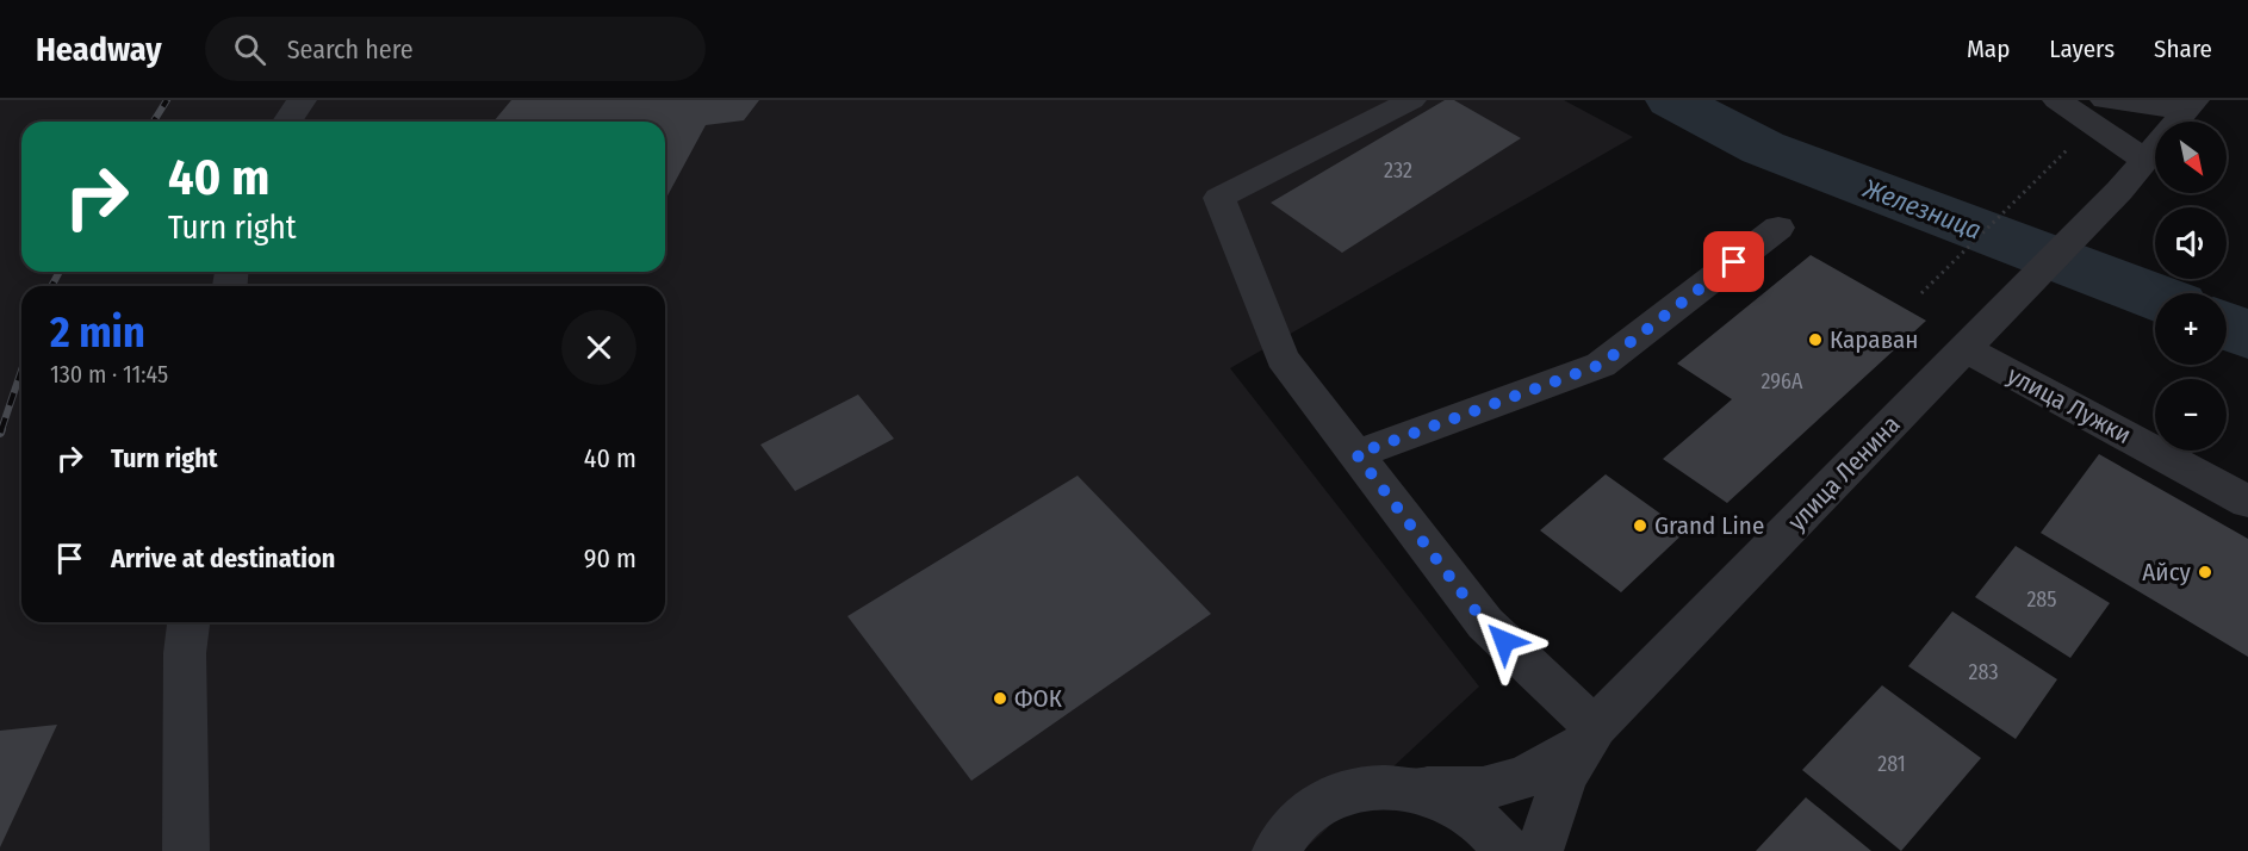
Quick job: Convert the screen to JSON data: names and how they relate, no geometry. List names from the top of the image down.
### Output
{
  "streets": {
    "street": ["улица Лужки", "улица Ленина"]
  },
  "crossings": [
    ["улица Лужки", "улица Ленина"]
  ],
  "water": ["Железница"],
  "places": [
    "Караван",
    "Grand Line",
    "Айсу",
    "ФОК"
  ],
  "house_numbers": [
    "232",
    "296А",
    "285",
    "283",
    "281"
  ],
  "north": "bottom right",
  "page": {
    "header": "Headway",
    "search": "Search here",
    "nav": ["Map", "Layers", "Share"],
    "map_buttons": ["+", "−"],
    "turn": ["40 m", "Turn right"],
    "heading": ["2 min", "130 m · 11:45"],
    "list": [
      {
        "name": "Turn right",
        "value": "40 m"
      },
      {
        "name": "Arrive at destination",
        "value": "90 m"
      }
    ]
  }
}
